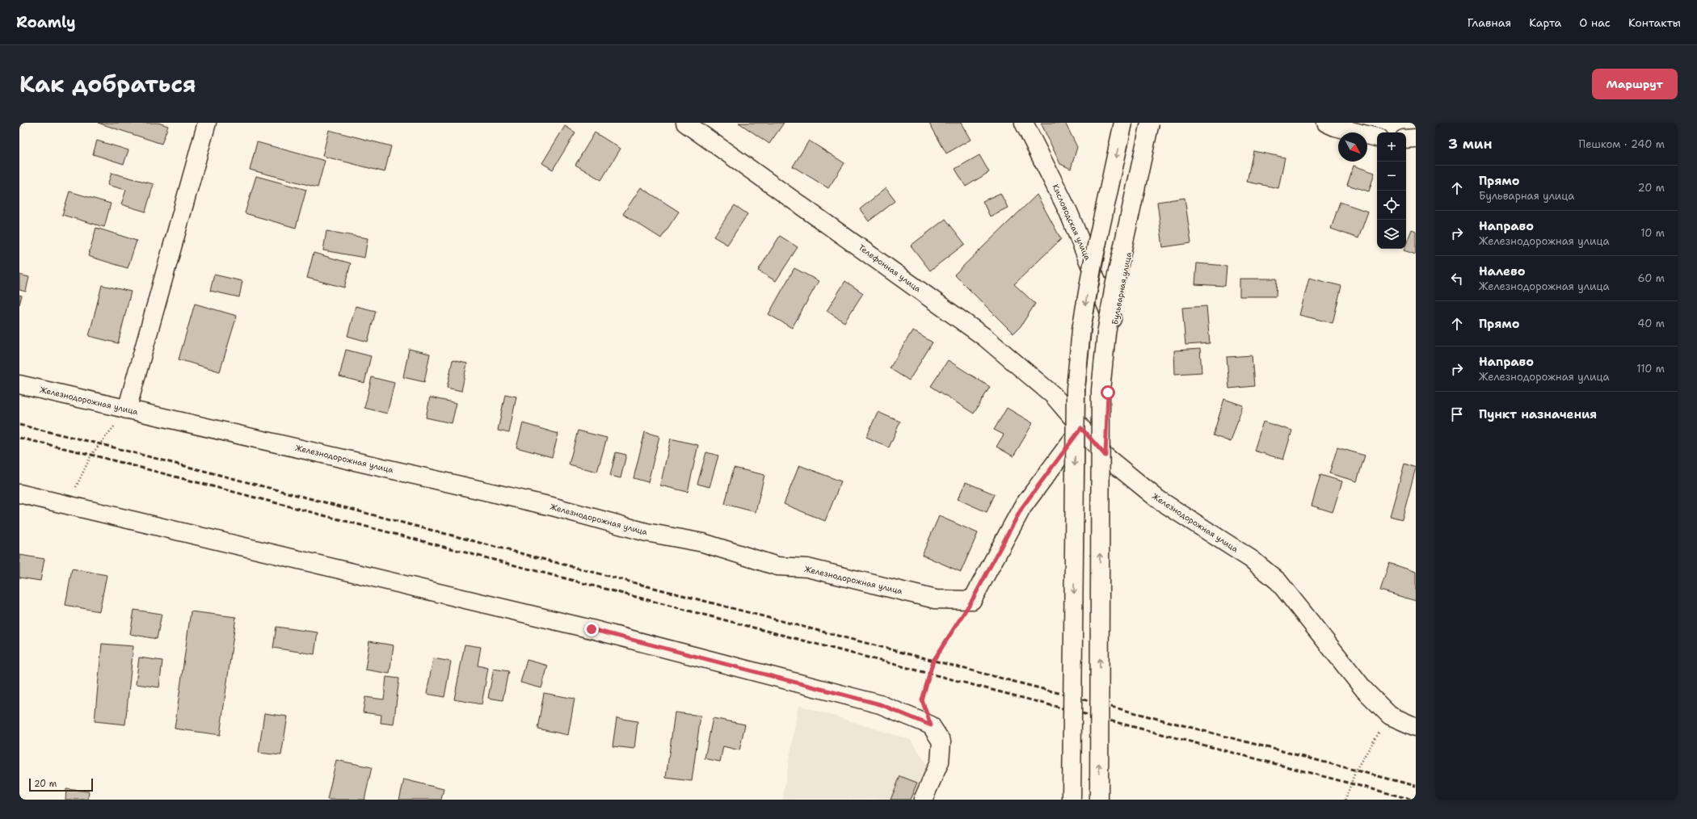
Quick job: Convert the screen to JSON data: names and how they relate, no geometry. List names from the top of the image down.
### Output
{
  "streets": {
    "street": [
      "Кисловодская улица",
      "Телефонная улица",
      "Бульварная улица",
      "Железнодорожная улица"
    ]
  },
  "crossings": [
    ["Кисловодская улица", "Бульварная улица"],
    ["Телефонная улица", "Железнодорожная улица"],
    ["Бульварная улица", "Железнодорожная улица"]
  ],
  "scale_bar": "20 m",
  "north": "bottom right",
  "page": {
    "header": "Roamly",
    "nav": [
      "Главная",
      "Карта",
      "О нас",
      "Контакты"
    ],
    "title": "Как добраться",
    "buttons": "Маршрут",
    "heading": ["3 мин", "Пешком · 240 m"],
    "map_buttons": ["+", "−"],
    "list": [
      ["Прямо", "Бульварная улица", "20 m"],
      ["Направо", "Железнодорожная улица", "10 m"],
      ["Налево", "Железнодорожная улица", "60 m"],
      ["Прямо", "40 m"],
      ["Направо", "Железнодорожная улица", "110 m"],
      "Пункт назначения"
    ],
    "scale": "20 m"
  }
}
